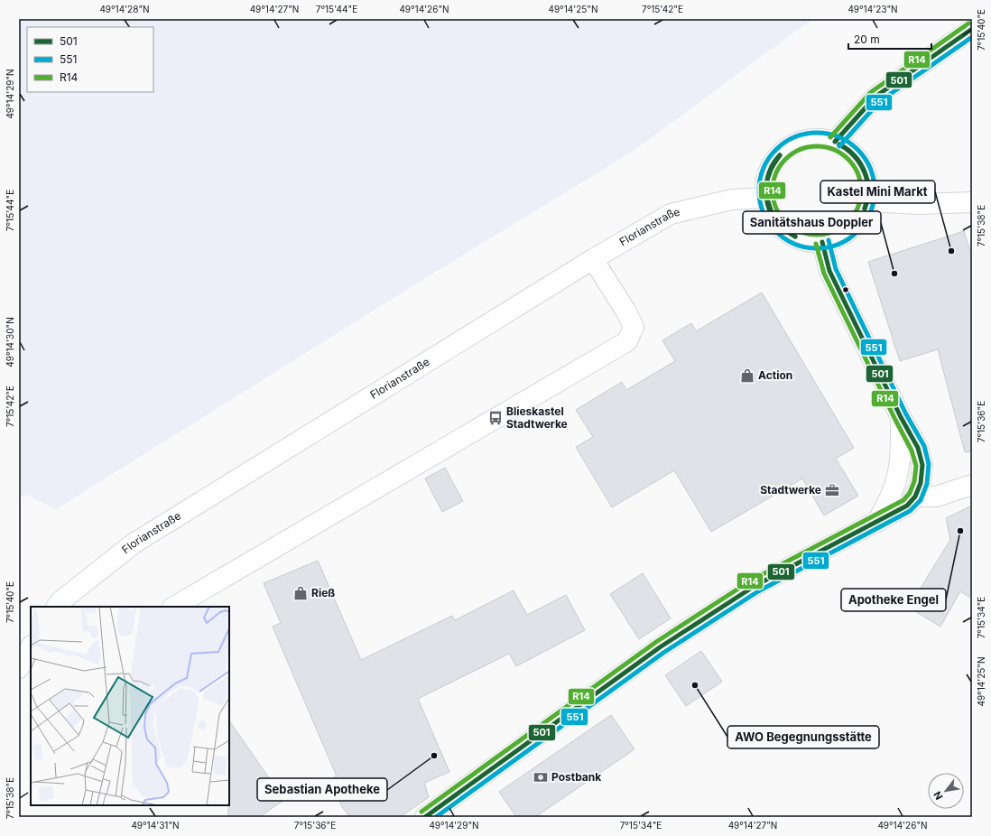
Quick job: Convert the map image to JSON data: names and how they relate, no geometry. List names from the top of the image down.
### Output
{
  "streets": {
    "street": ["Florianstraße"]
  },
  "places": {
    "other": [
      "Kastel Mini Markt",
      "Sanitätshaus Doppler",
      "Apotheke Engel",
      "AWO Begegnungsstätte",
      "Sebastian Apotheke"
    ],
    "shop": ["Action", "Rieß"],
    "bus stop": ["Blieskastel Stadtwerke"],
    "office": ["Stadtwerke"],
    "bank": ["Postbank"]
  },
  "lines": ["transit line R14", "transit line 501", "transit line 551"],
  "legend": ["501", "551", "R14"],
  "scale_bar": "20 m",
  "north": "bottom left",
  "coordinates": [
    "49°14'28\"N",
    "49°14'27\"N",
    "7°15'44\"E",
    "49°14'26\"N",
    "49°14'25\"N",
    "7°15'42\"E",
    "49°14'23\"N",
    "7°15'40\"E",
    "49°14'29\"N",
    "7°15'38\"E",
    "49°14'30\"N",
    "7°15'36\"E",
    "7°15'34\"E",
    "49°14'31\"N"
  ]
}
